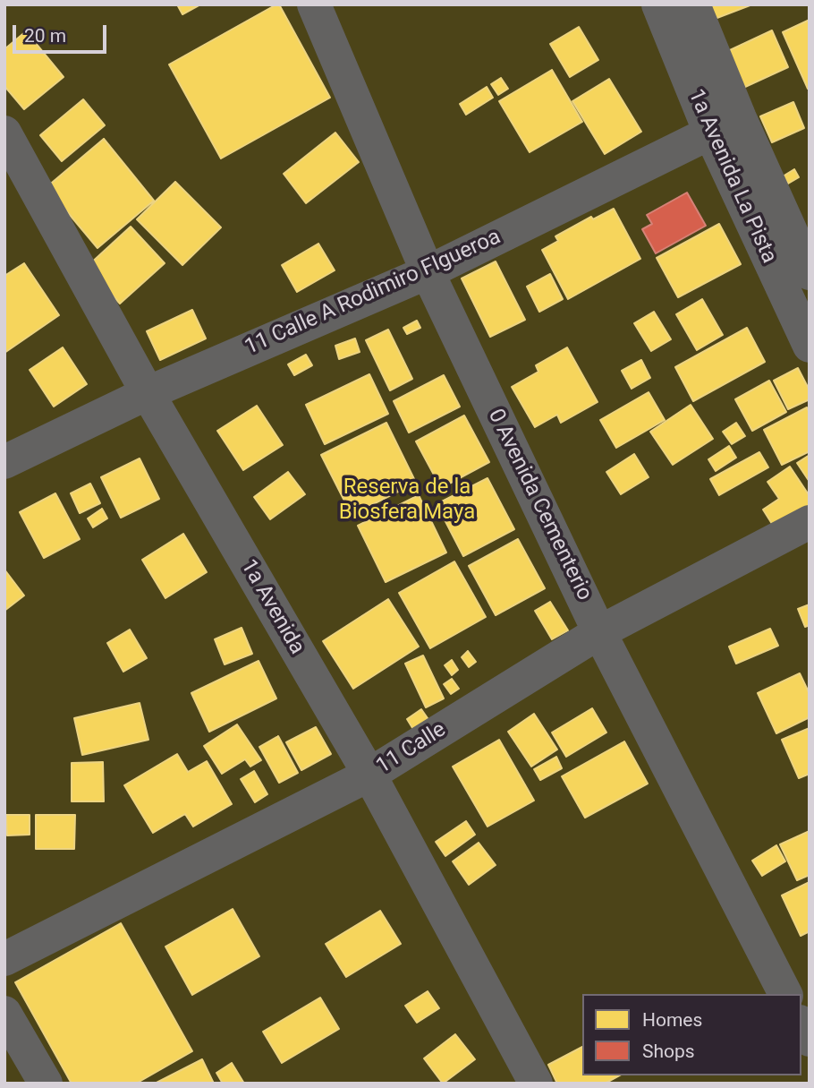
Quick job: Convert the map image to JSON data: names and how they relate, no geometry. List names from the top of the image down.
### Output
{
  "streets": {
    "street": [
      "1a Avenida La Pista",
      "11 Calle A Rodimiro FIgueroa",
      "0 Avenida Cementerio",
      "1a Avenida",
      "11 Calle"
    ]
  },
  "crossings": [
    ["1a Avenida La Pista", "11 Calle A Rodimiro FIgueroa"],
    ["11 Calle A Rodimiro FIgueroa", "0 Avenida Cementerio"],
    ["11 Calle A Rodimiro FIgueroa", "1a Avenida"],
    ["0 Avenida Cementerio", "11 Calle"],
    ["1a Avenida", "11 Calle"]
  ],
  "parks": ["Reserva de la Biosfera Maya"],
  "legend": ["Homes", "Shops"],
  "scale_bar": "20 m"
}
